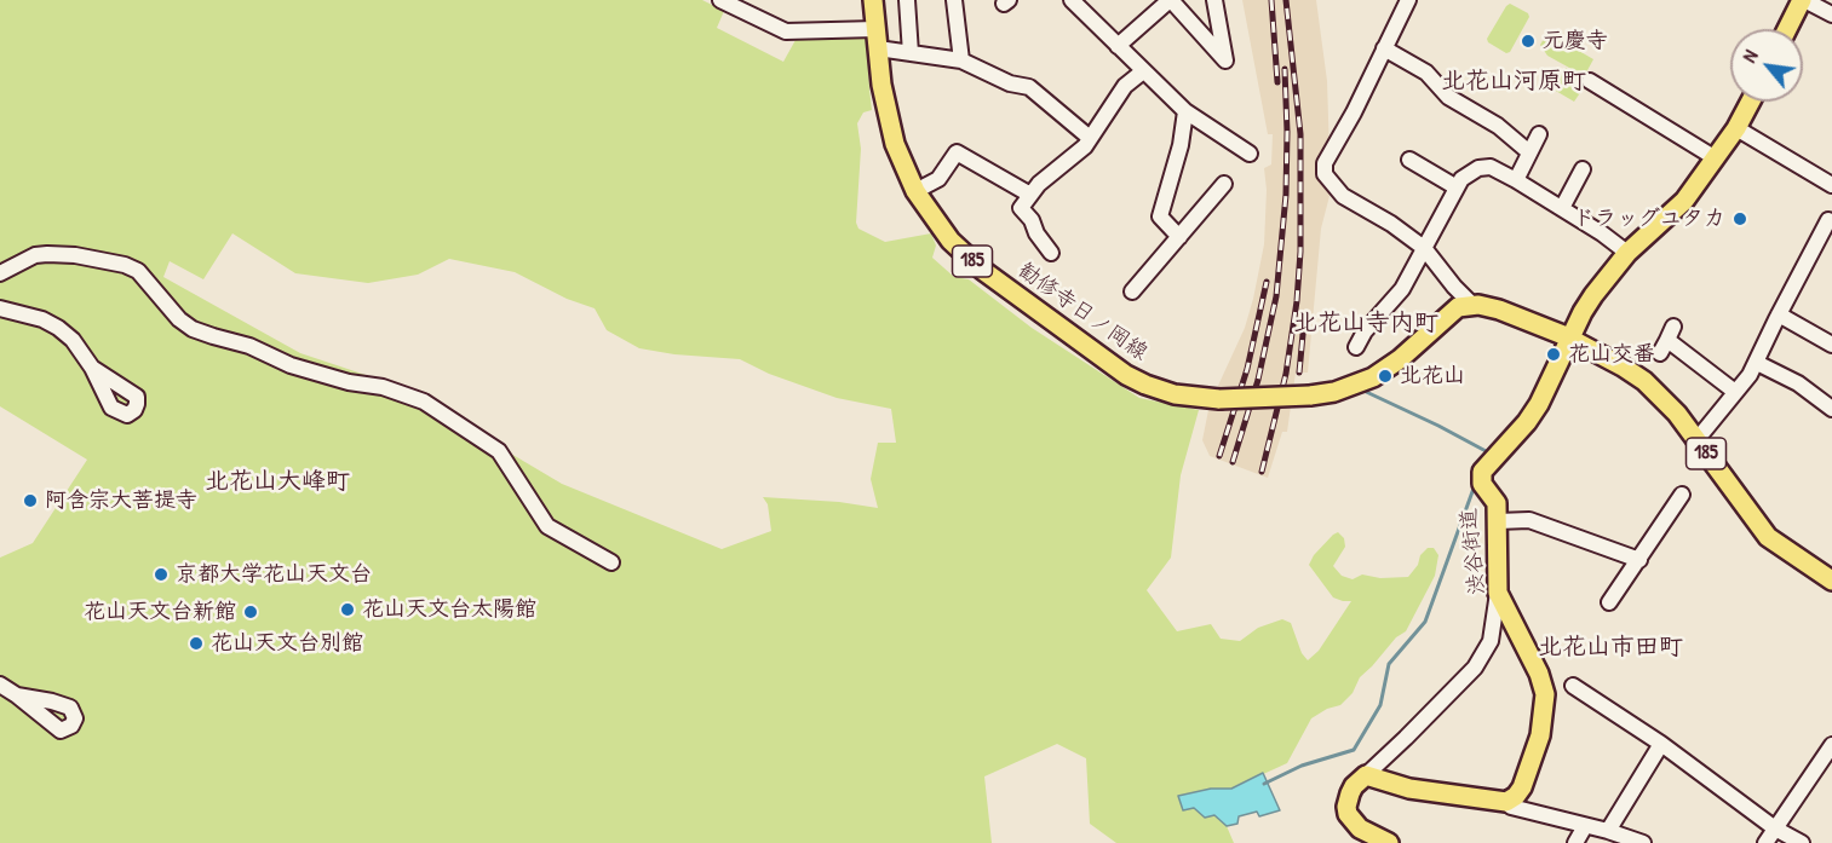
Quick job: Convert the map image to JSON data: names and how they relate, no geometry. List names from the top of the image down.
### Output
{
  "streets": {
    "main road": ["185", "勧修寺日ノ岡線", "渋谷街道"]
  },
  "crossings": [
    ["185", "勧修寺日ノ岡線"],
    ["185", "渋谷街道"]
  ],
  "districts": [
    "北花山河原町",
    "北花山寺内町",
    "北花山大峰町",
    "北花山市田町"
  ],
  "places": [
    "元慶寺",
    "ドラッグユタカ",
    "花山交番",
    "北花山",
    "阿含宗大菩提寺",
    "京都大学花山天文台",
    "花山天文台太陽館",
    "花山天文台新館",
    "花山天文台別館"
  ],
  "north": "top left"
}
